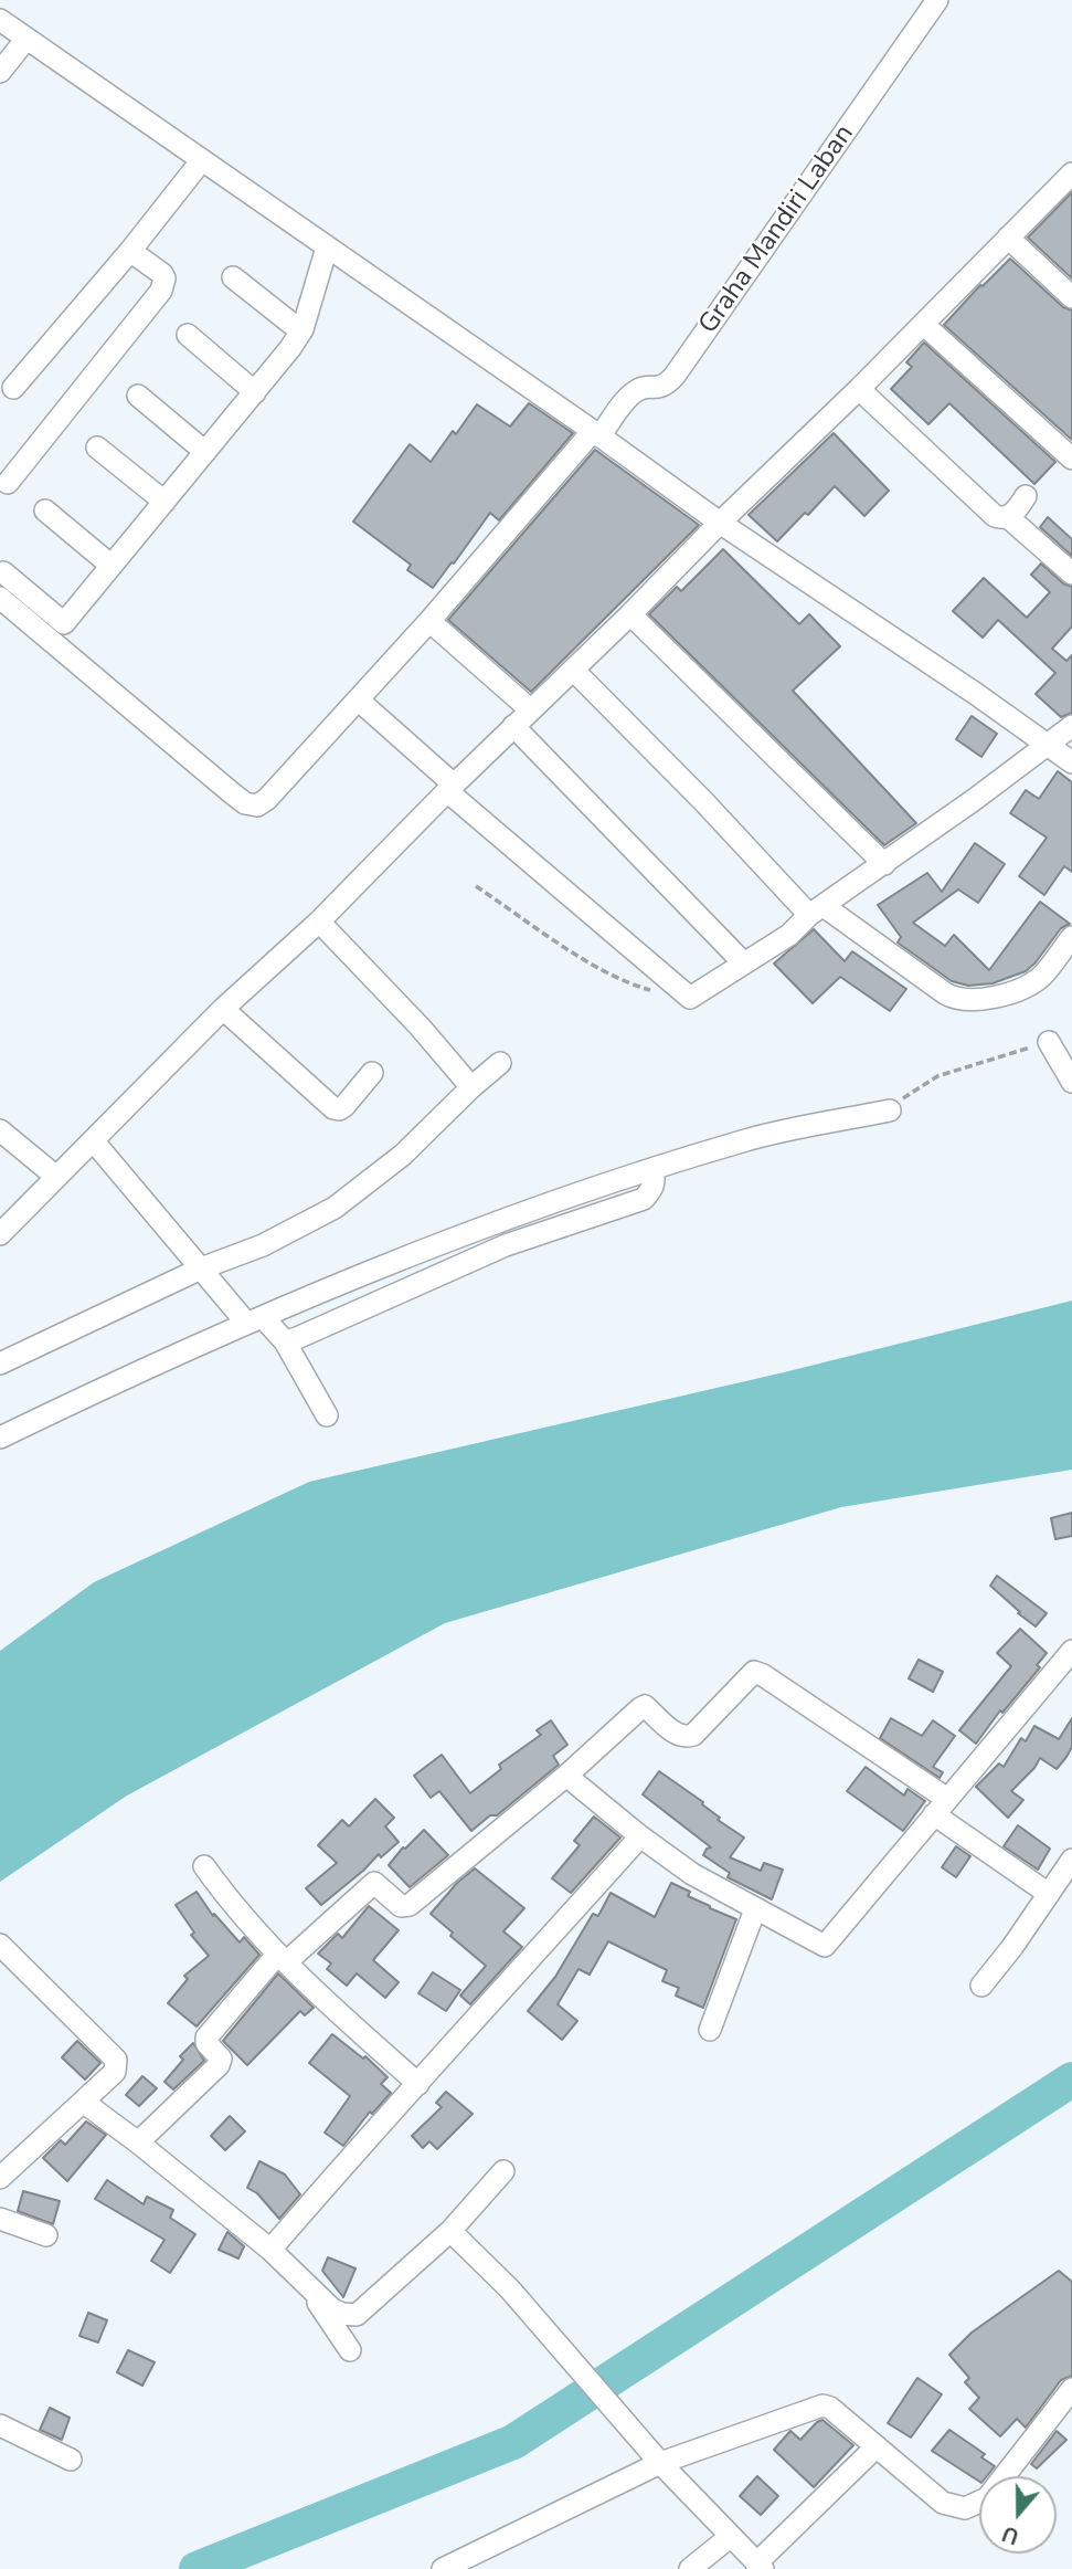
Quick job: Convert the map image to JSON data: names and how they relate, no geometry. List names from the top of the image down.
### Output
{
  "streets": {
    "street": ["Graha Mandiri Laban"]
  },
  "north": "bottom"
}
